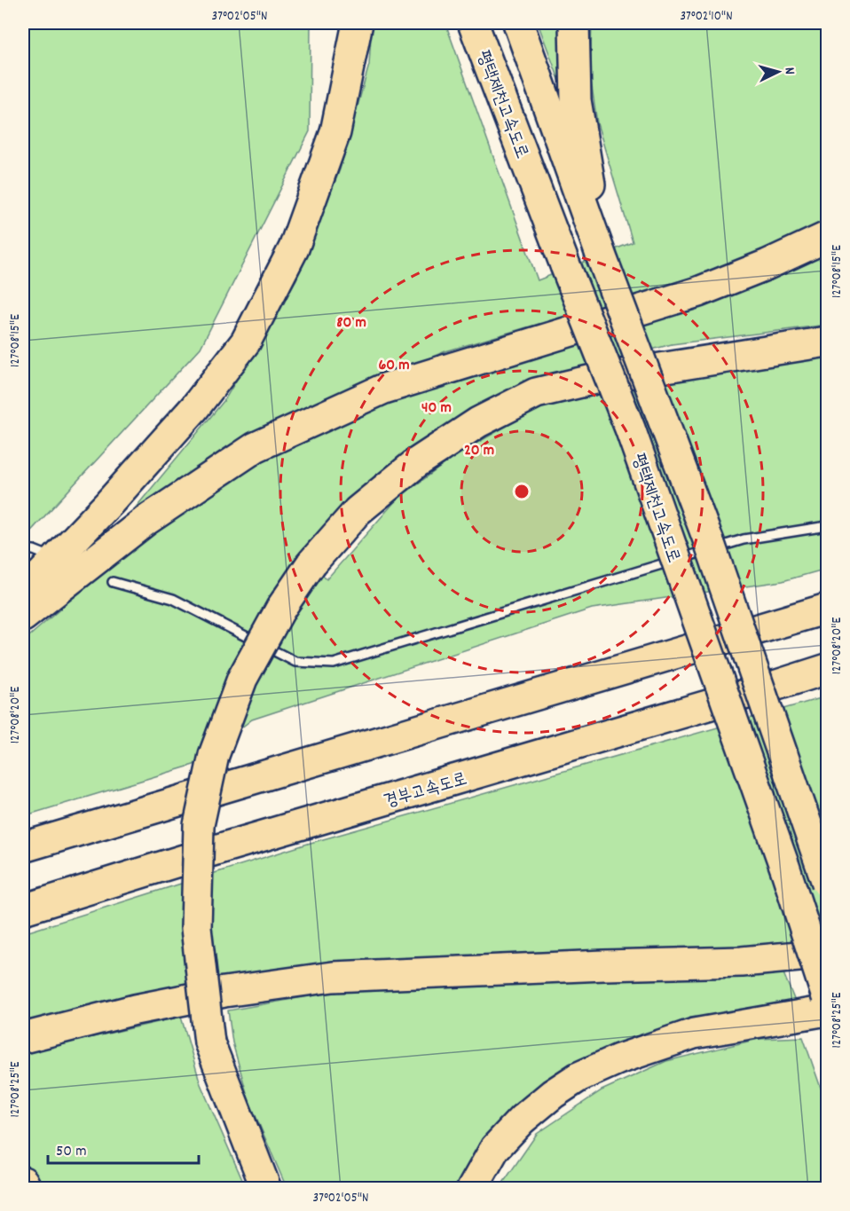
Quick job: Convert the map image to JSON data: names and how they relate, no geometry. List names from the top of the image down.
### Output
{
  "streets": {
    "highway": ["평택제천고속도로", "경부고속도로"]
  },
  "scale_bar": "50 m",
  "north": "right",
  "coordinates": [
    "37°02'05\"N",
    "37°02'10\"N",
    "127°08'15\"E",
    "127°08'20\"E",
    "127°08'25\"E"
  ],
  "rings": [
    "80 m",
    "60 m",
    "40 m",
    "20 m"
  ]
}
